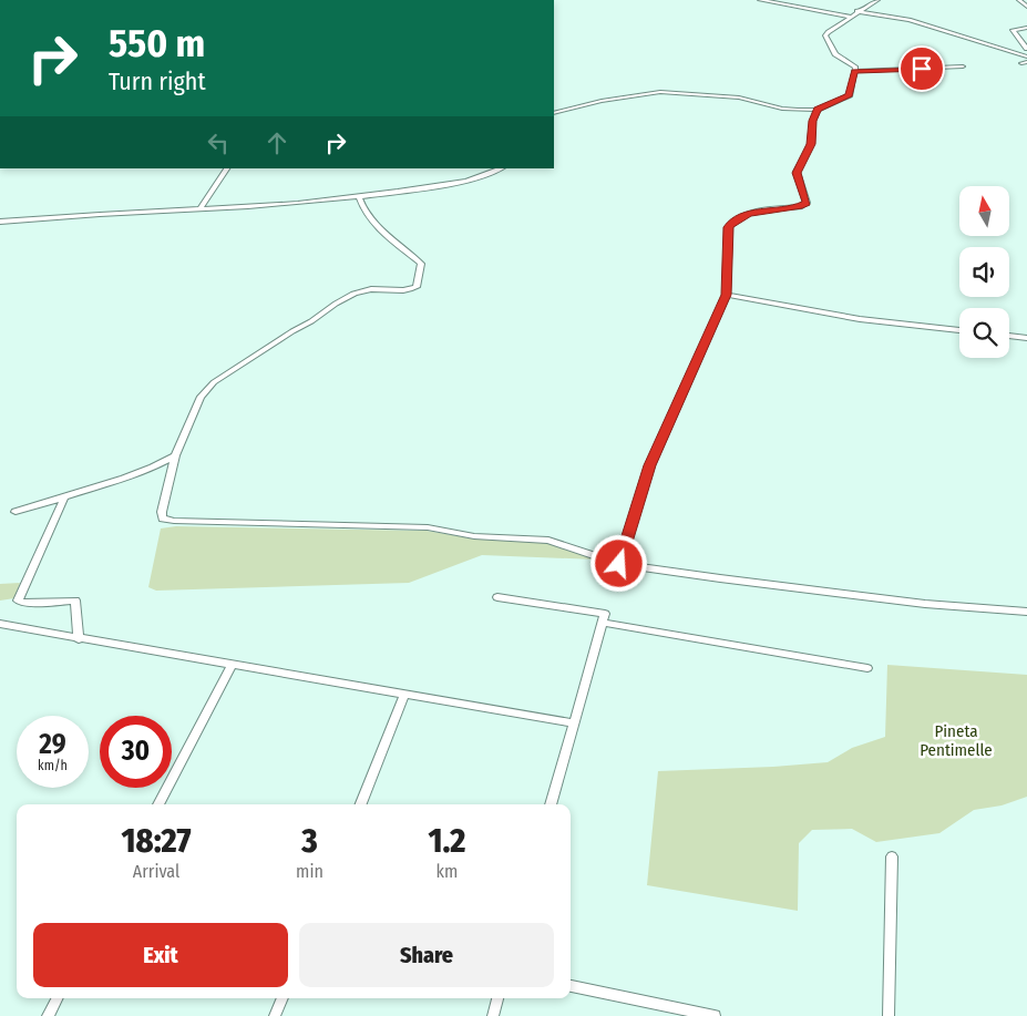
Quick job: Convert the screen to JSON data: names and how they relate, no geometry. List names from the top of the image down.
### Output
{
  "parks": ["Pineta Pentimelle"],
  "north": "top",
  "page": {
    "turn": ["550 m", "Turn right"],
    "speed": "29 km/h",
    "limit": "30",
    "eta": [
      "18:27",
      "Arrival",
      "3",
      "min",
      "1.2",
      "km"
    ],
    "buttons": ["Exit", "Share"]
  }
}
